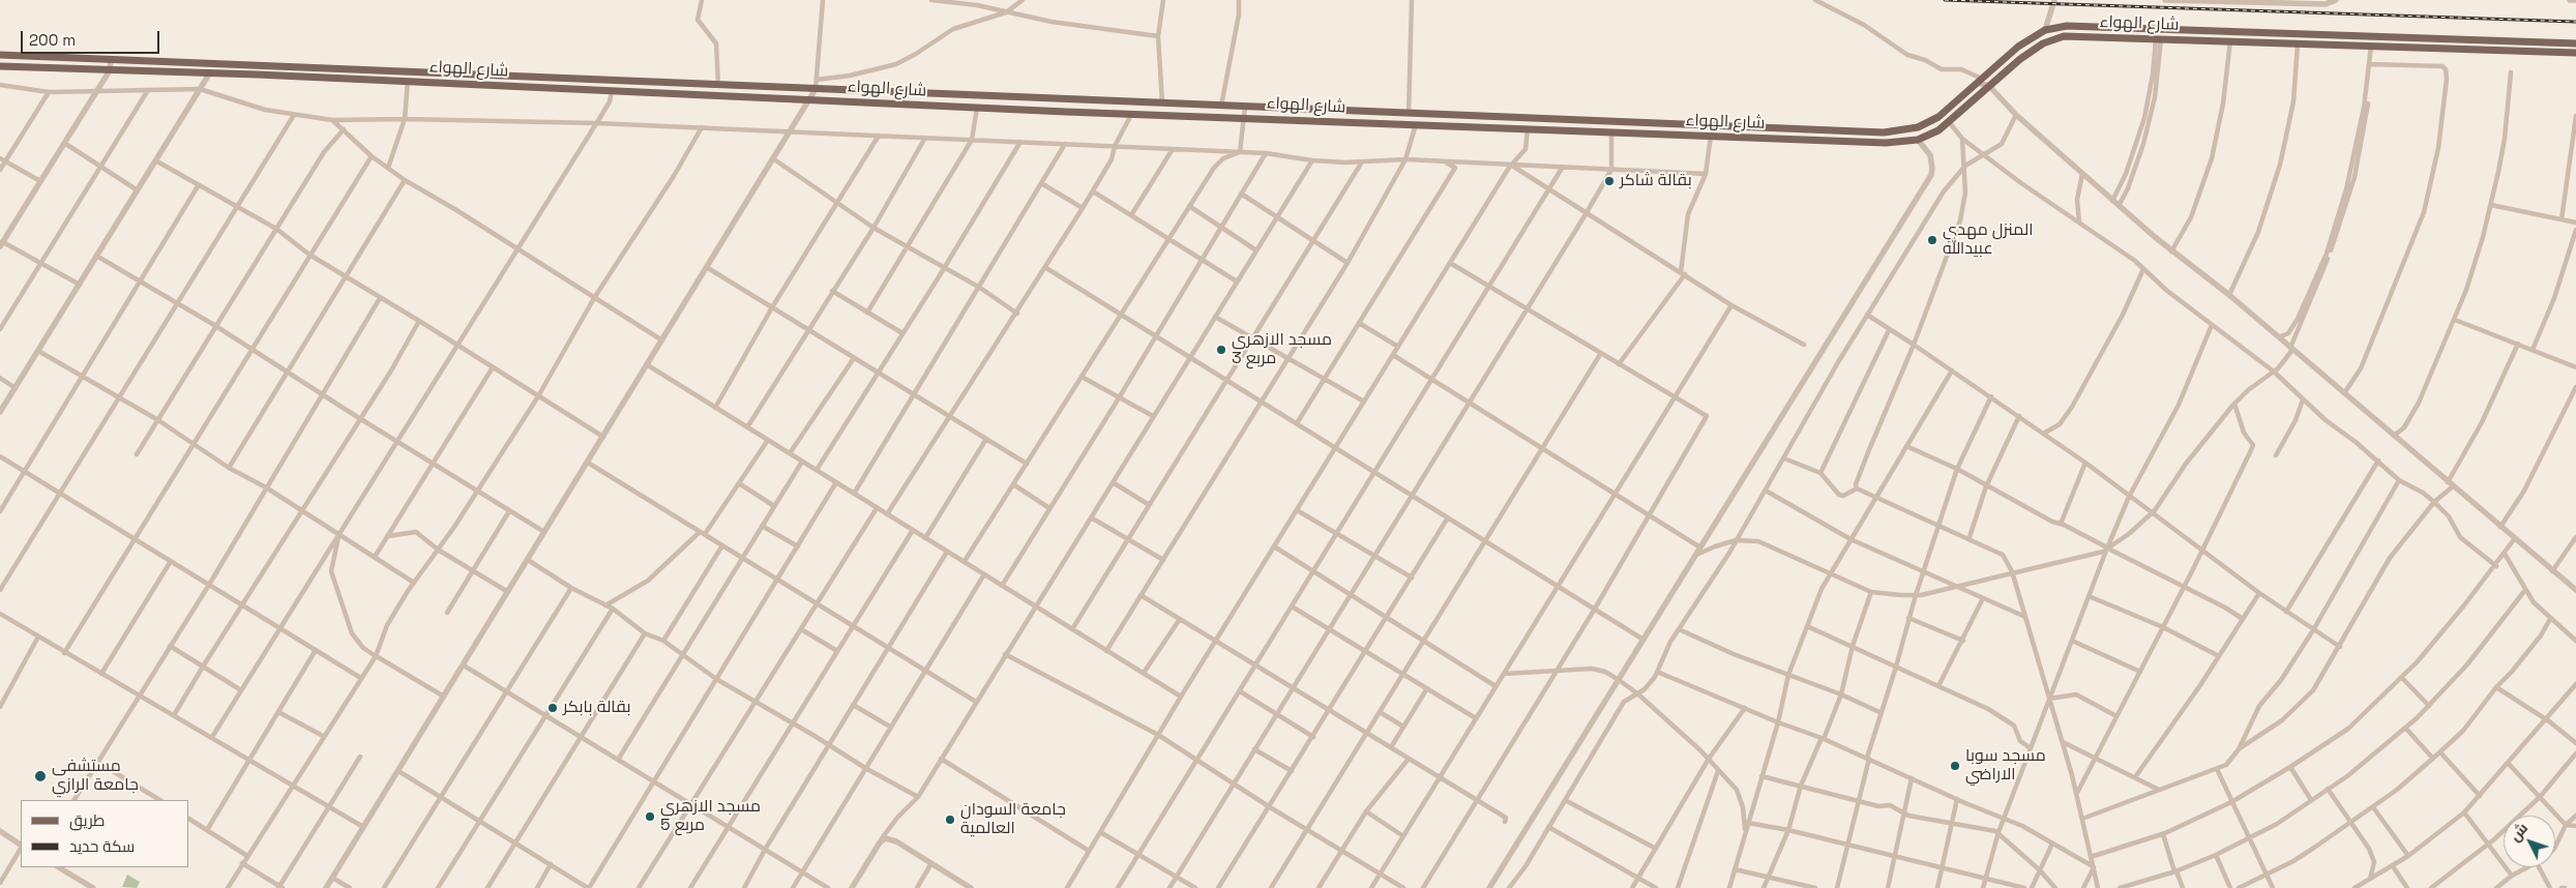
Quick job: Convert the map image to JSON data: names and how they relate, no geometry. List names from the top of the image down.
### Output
{
  "streets": {
    "main road": ["شارع الهواء"]
  },
  "places": [
    "بقالة شاكر",
    "المنزل مهدي عبيدالله",
    "مسجد الازهري مربع 3",
    "بقالة بابكر",
    "مسجد سوبا الاراضي",
    "مستشفى جامعة الرازي",
    "مسجد الازهري مربع 5",
    "جامعة السودان العالمية"
  ],
  "legend": ["طريق", "سكة حديد"],
  "scale_bar": "200 m",
  "north": "top left"
}
